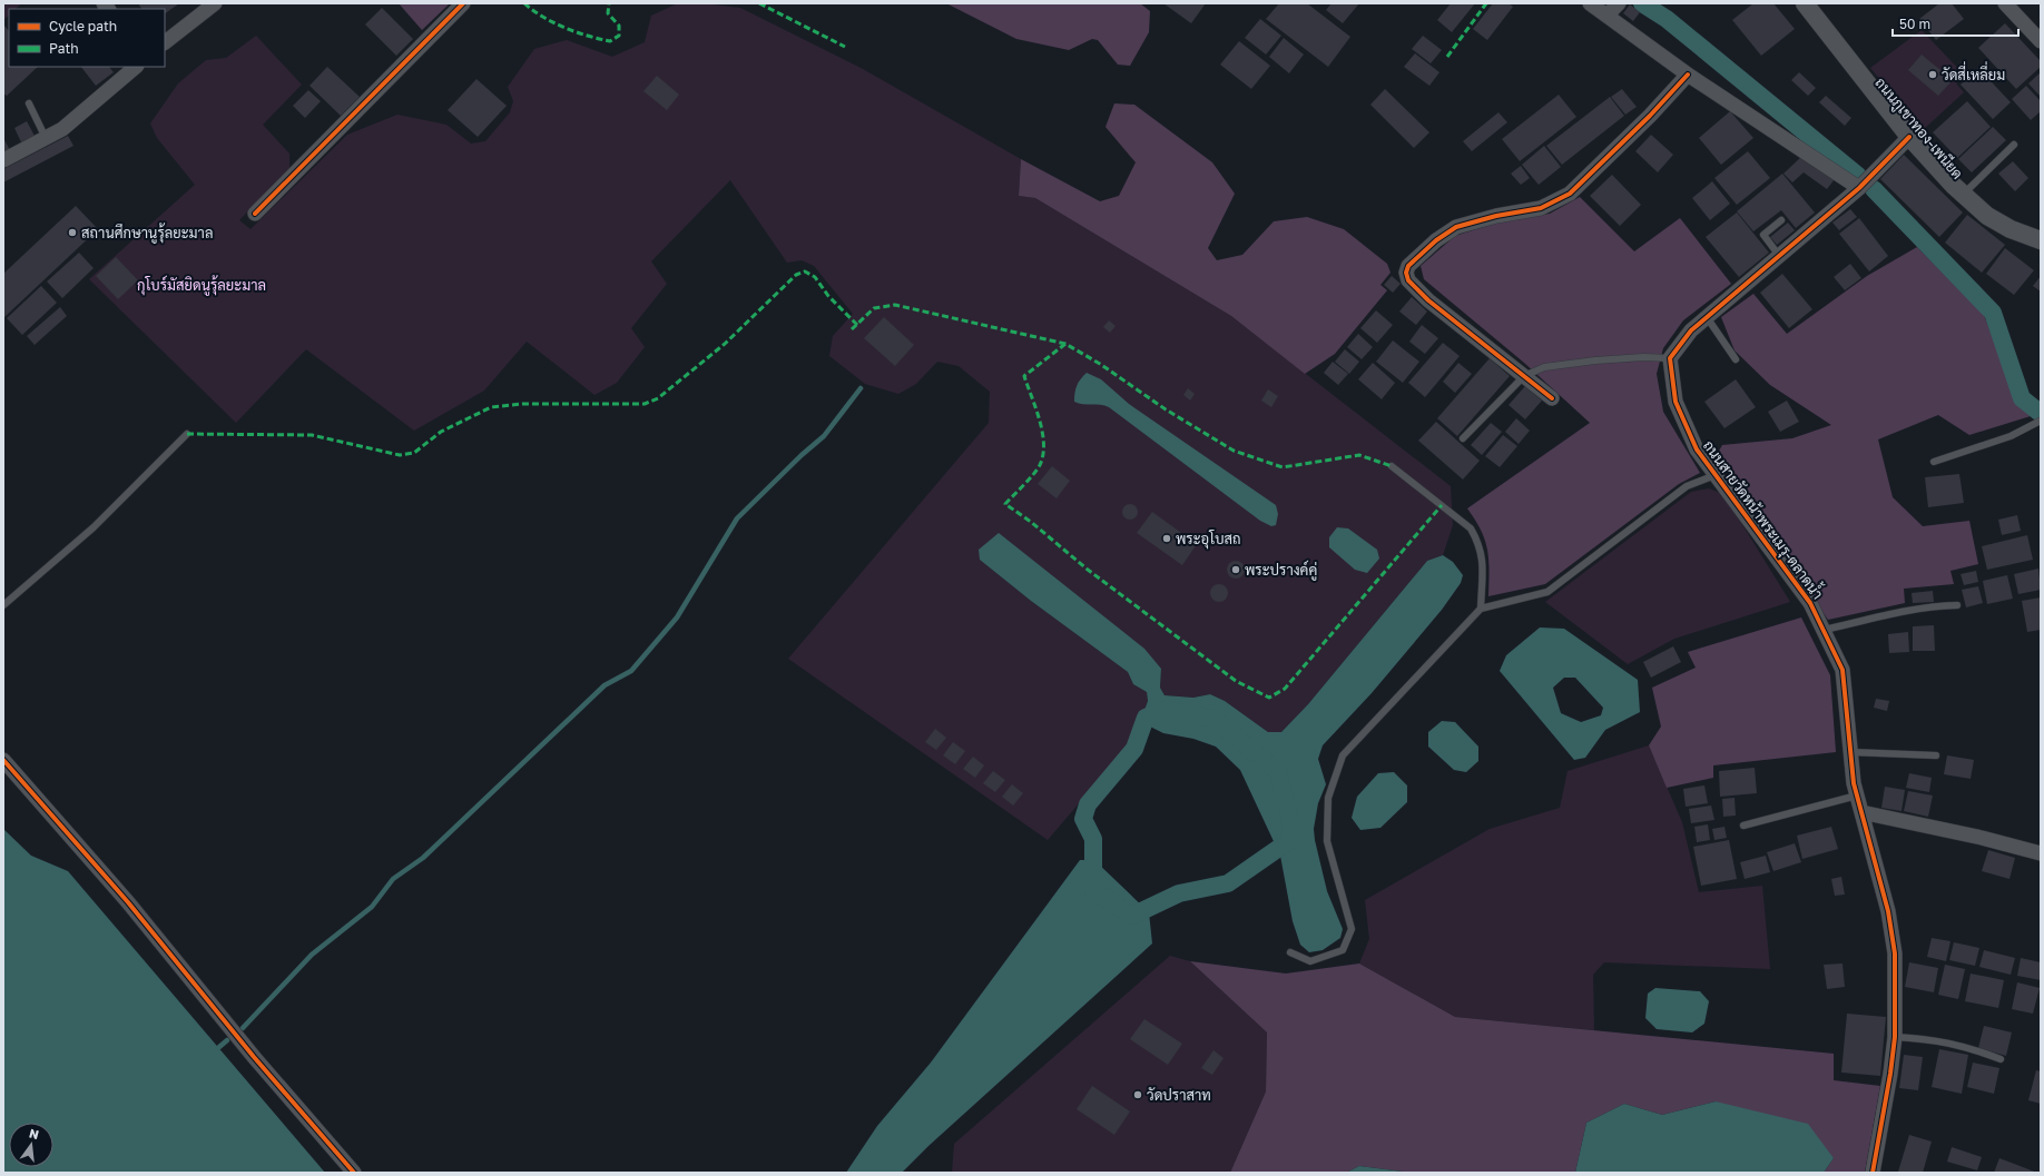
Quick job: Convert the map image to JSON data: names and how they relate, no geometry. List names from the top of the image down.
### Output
{
  "streets": {
    "street": ["ถนนภูเขาทอง-เพนียด", "ถนนสายวัดหน้าพระเมรุ-ตลาดน้ำ"]
  },
  "parks": ["กุโบร์มัสยิดนูรุ้ลยะมาล"],
  "places": [
    "วัดสี่เหลี่ยม",
    "สถานศึกษานูรุ้ลยะมาล",
    "พระอุโบสถ",
    "พระปรางค์คู่",
    "วัดปราสาท"
  ],
  "legend": ["Cycle path", "Path"],
  "scale_bar": "50 m",
  "north": "top"
}
